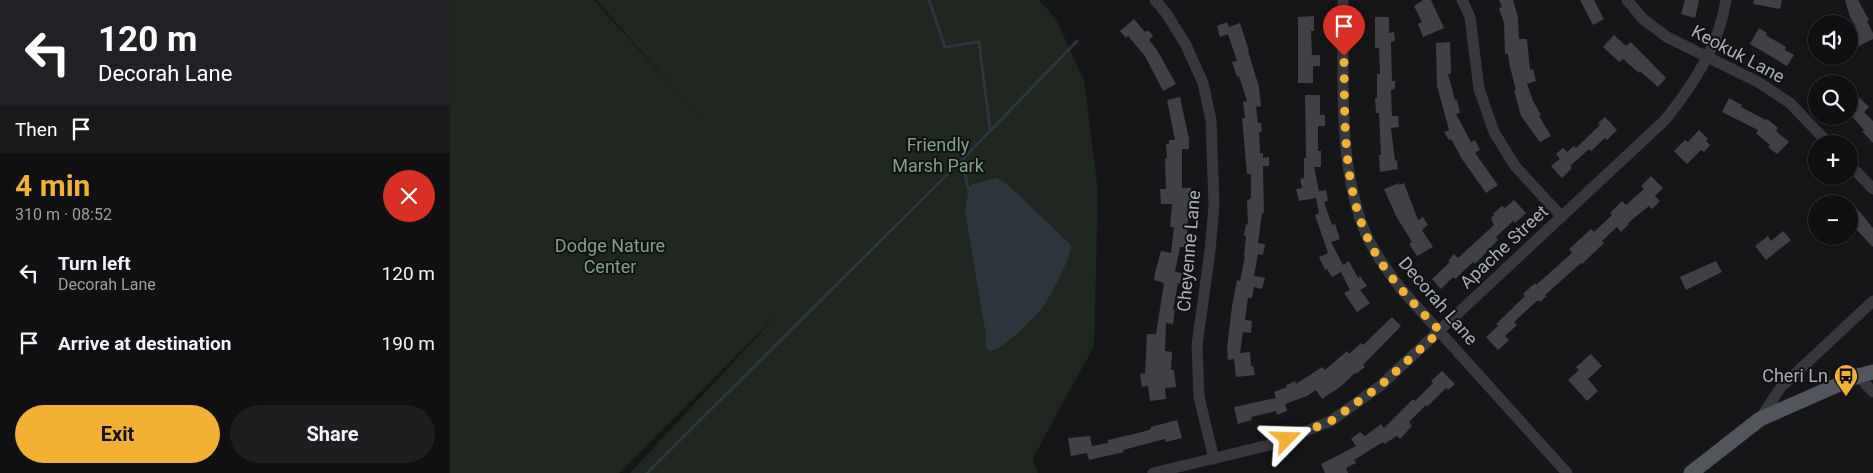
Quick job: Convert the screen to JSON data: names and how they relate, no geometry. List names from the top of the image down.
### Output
{
  "streets": {
    "street": [
      "Keokuk Lane",
      "Apache Street",
      "Cheyenne Lane",
      "Decorah Lane"
    ]
  },
  "crossings": [
    ["Keokuk Lane", "Apache Street"],
    ["Apache Street", "Cheyenne Lane"],
    ["Apache Street", "Decorah Lane"]
  ],
  "parks": ["Friendly Marsh Park", "Dodge Nature Center"],
  "places": {
    "bus stop": ["Cheri Ln"]
  },
  "page": {
    "turn": ["120 m", "Decorah Lane"],
    "map_buttons": ["+", "−"],
    "then": "Then",
    "heading": ["4 min", "310 m · 08:52"],
    "list": [
      {
        "name": "Turn left",
        "note": "Decorah Lane",
        "value": "120 m"
      },
      {
        "name": "Arrive at destination",
        "value": "190 m"
      }
    ],
    "buttons": ["Exit", "Share"]
  }
}
